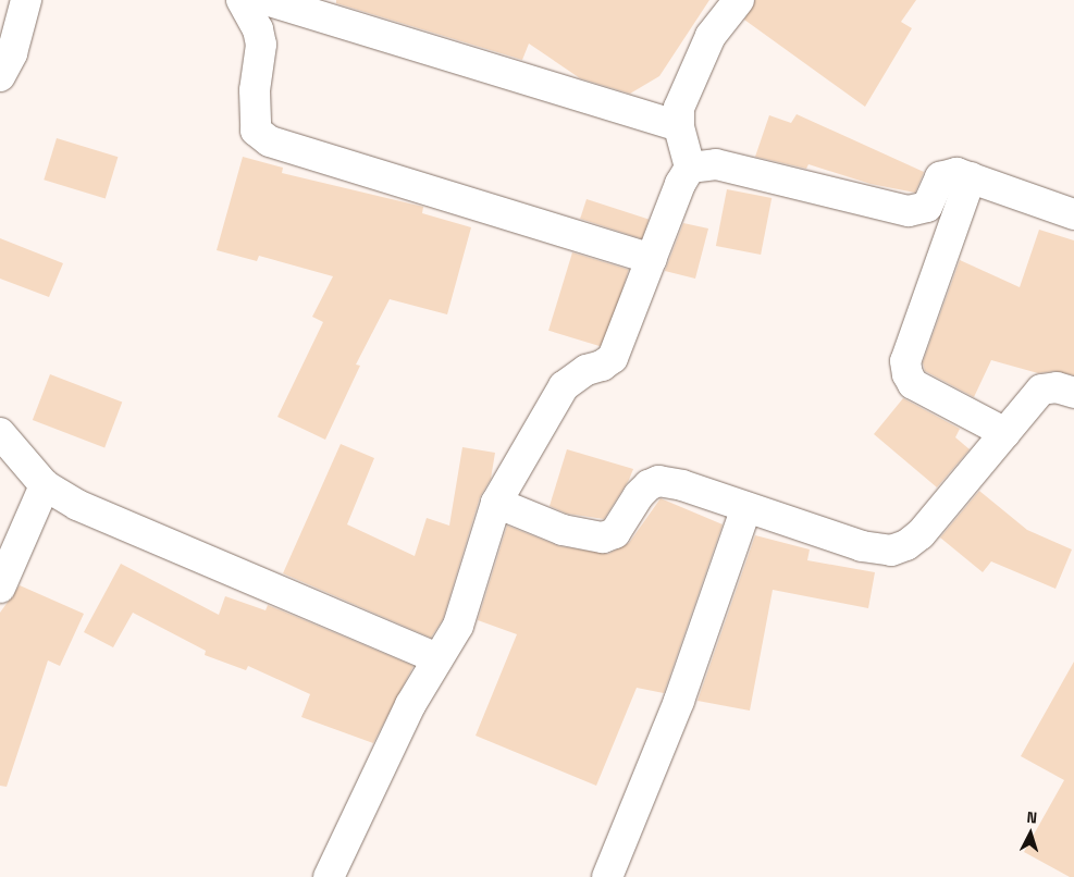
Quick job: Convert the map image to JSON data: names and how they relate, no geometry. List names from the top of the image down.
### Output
{
  "north": "top"
}
